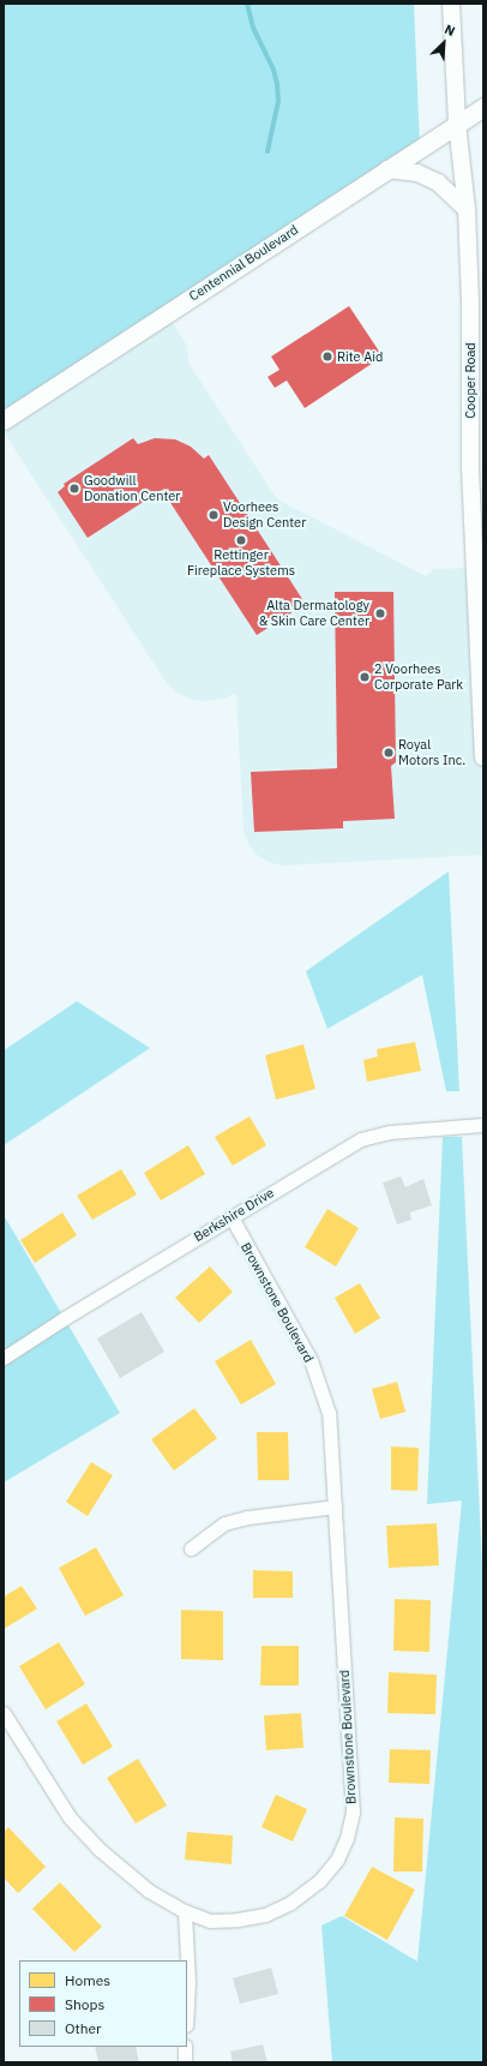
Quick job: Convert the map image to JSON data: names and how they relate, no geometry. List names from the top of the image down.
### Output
{
  "streets": {
    "main road": ["Centennial Boulevard"],
    "street": ["Cooper Road", "Berkshire Drive", "Brownstone Boulevard"]
  },
  "crossings": [
    ["Centennial Boulevard", "Cooper Road"],
    ["Berkshire Drive", "Brownstone Boulevard"]
  ],
  "places": [
    "Rite Aid",
    "Goodwill Donation Center",
    "Voorhees Design Center",
    "Rettinger Fireplace Systems",
    "Alta Dermatology & Skin Care Center",
    "2 Voorhees Corporate Park",
    "Royal Motors Inc."
  ],
  "legend": ["Homes", "Shops", "Other"],
  "north": "top right"
}
